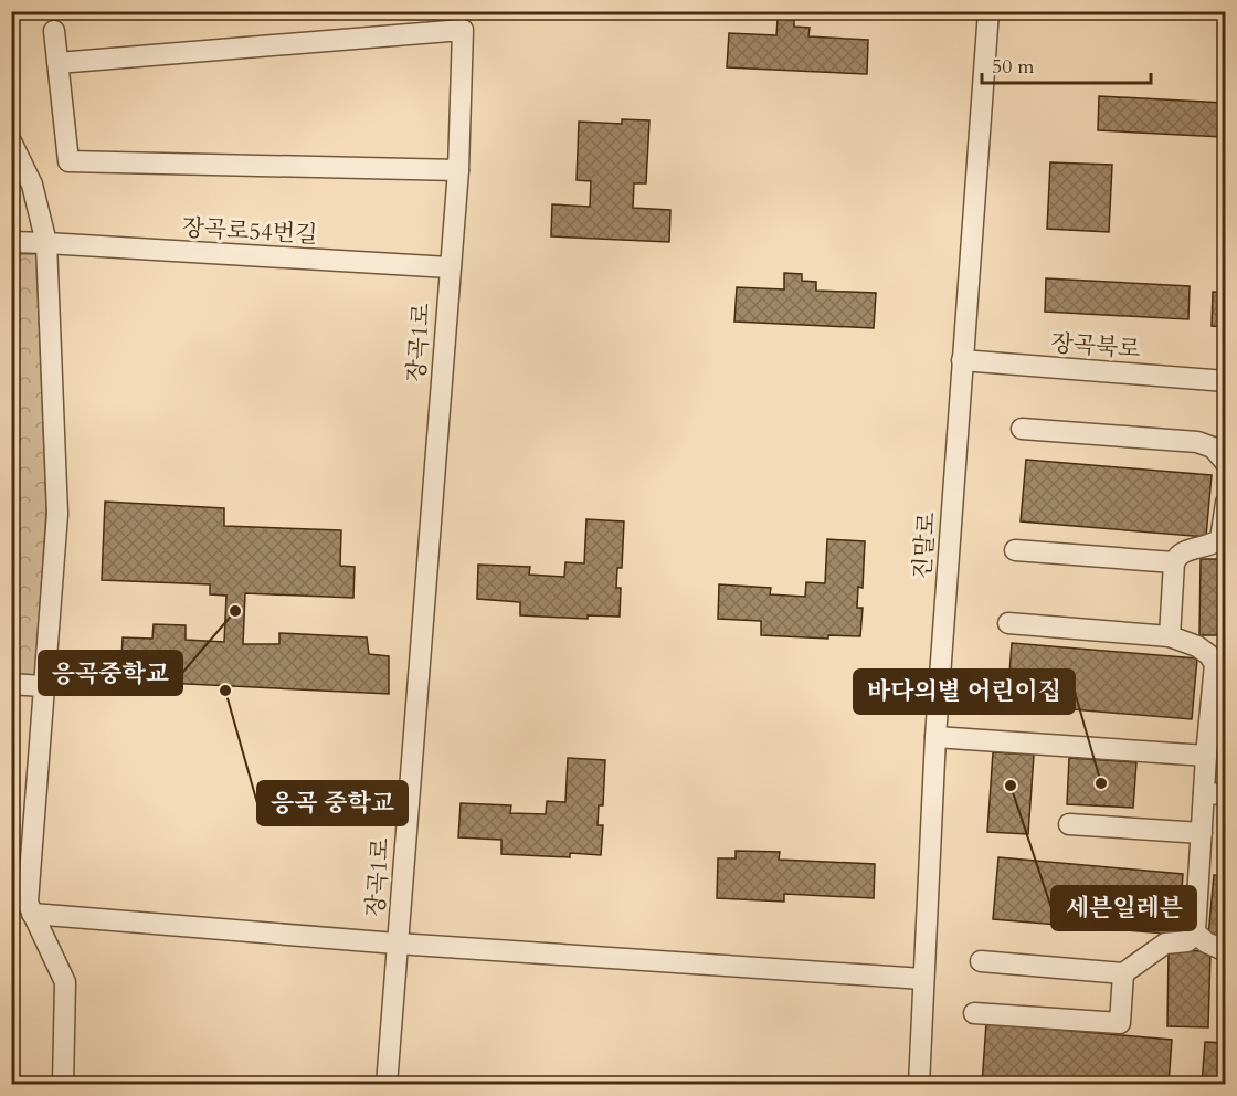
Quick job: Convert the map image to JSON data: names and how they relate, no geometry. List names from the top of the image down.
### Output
{
  "streets": {
    "street": [
      "장곡로54번길",
      "장곡1로",
      "장곡북로",
      "진말로"
    ]
  },
  "crossings": [
    ["장곡로54번길", "장곡1로"],
    ["장곡1로", "진말로"],
    ["장곡북로", "진말로"]
  ],
  "places": [
    "응곡중학교",
    "응곡 중학교",
    "바다의별 어린이집",
    "세븐일레븐"
  ],
  "scale_bar": "50 m"
}
